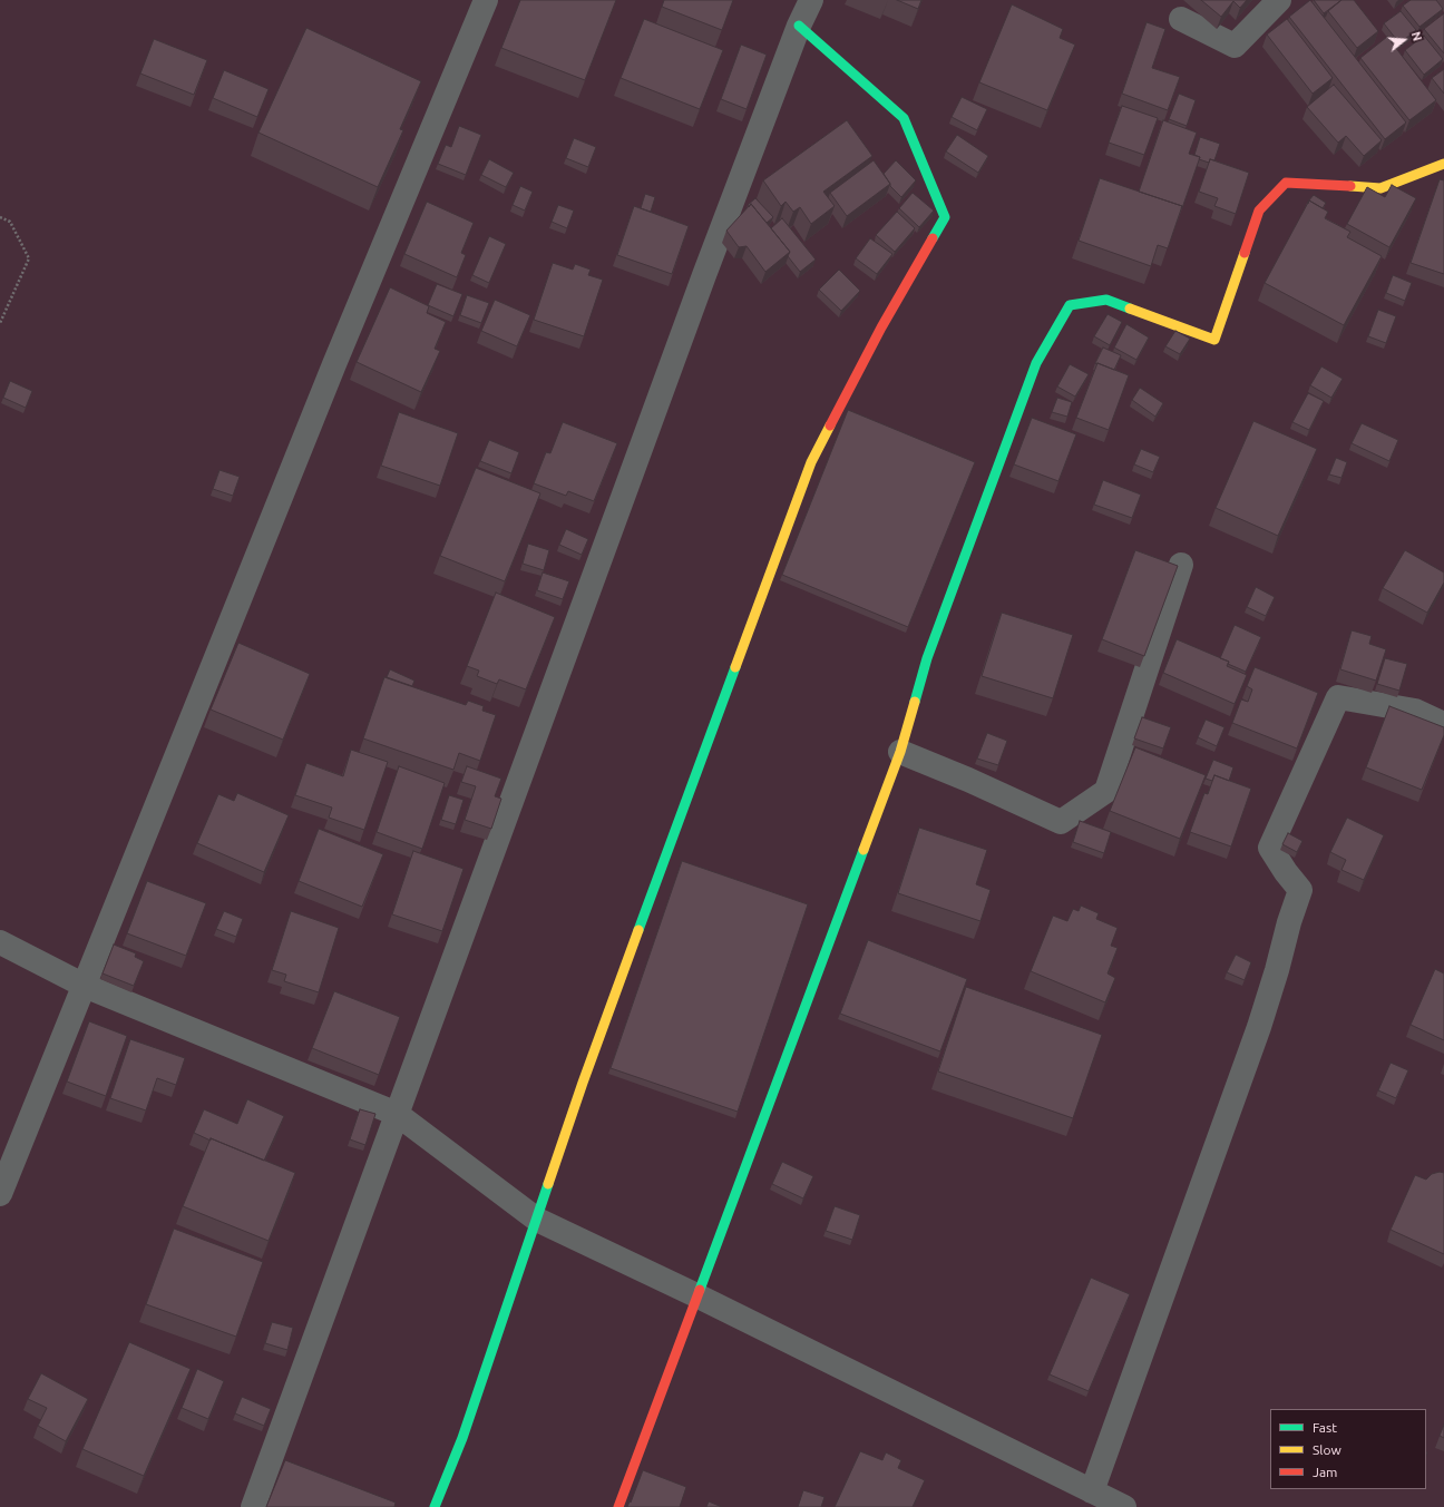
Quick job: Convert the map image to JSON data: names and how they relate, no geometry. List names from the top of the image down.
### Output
{
  "legend": ["Fast", "Slow", "Jam"],
  "north": "right"
}
